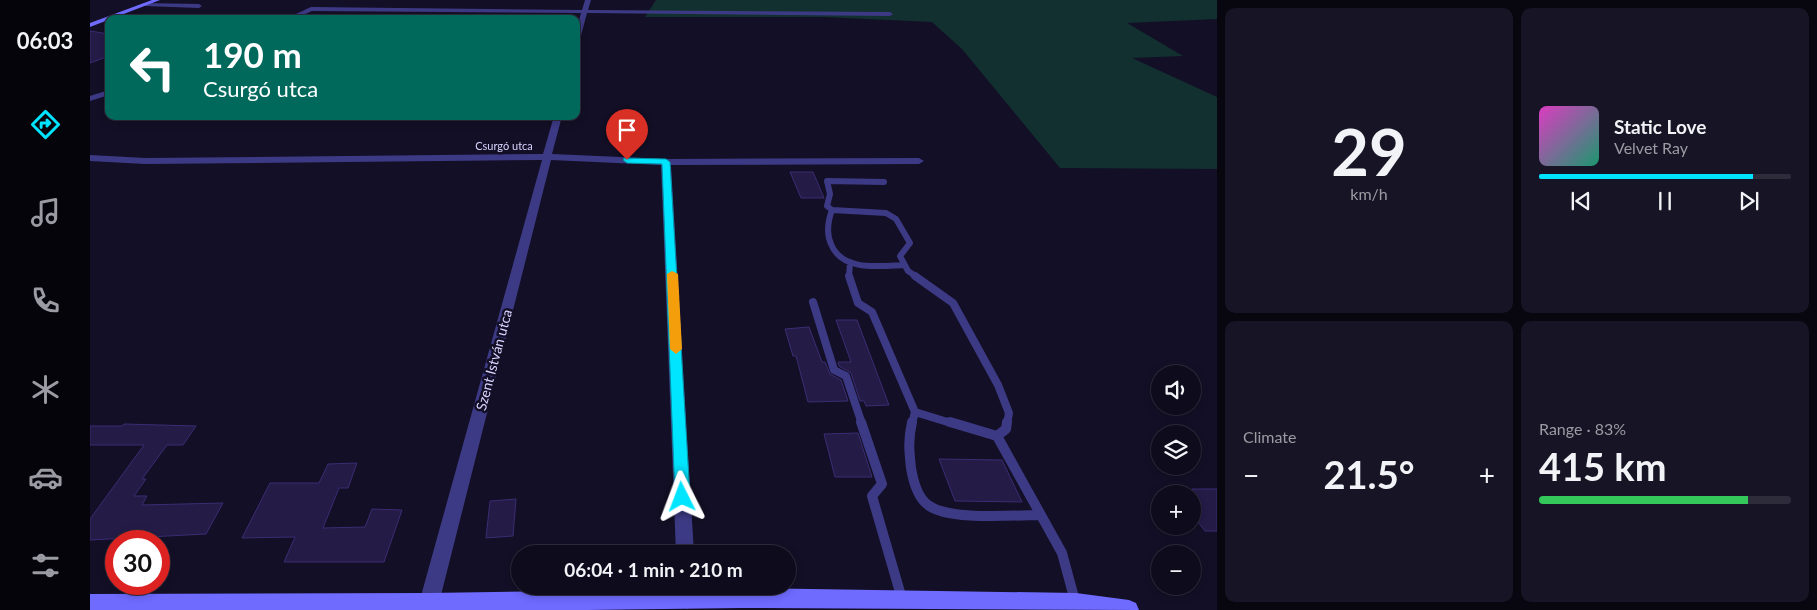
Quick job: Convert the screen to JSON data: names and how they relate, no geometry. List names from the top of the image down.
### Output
{
  "streets": {
    "street": ["Csurgó utca", "Szent István utca"]
  },
  "crossings": [
    ["Csurgó utca", "Szent István utca"]
  ],
  "page": {
    "tabs": "06:03",
    "tile": [
      ["29", "km/h"],
      "Climate",
      ["Range · 83%", "415 km"]
    ],
    "turn": ["190 m", "Csurgó utca"],
    "song": ["Static Love", "Velvet Ray"],
    "map_buttons": ["+", "−"],
    "heat": ["−", "21.5°", "+"],
    "limit": "30",
    "trip": "06:04 · 1 min · 210 m"
  }
}
